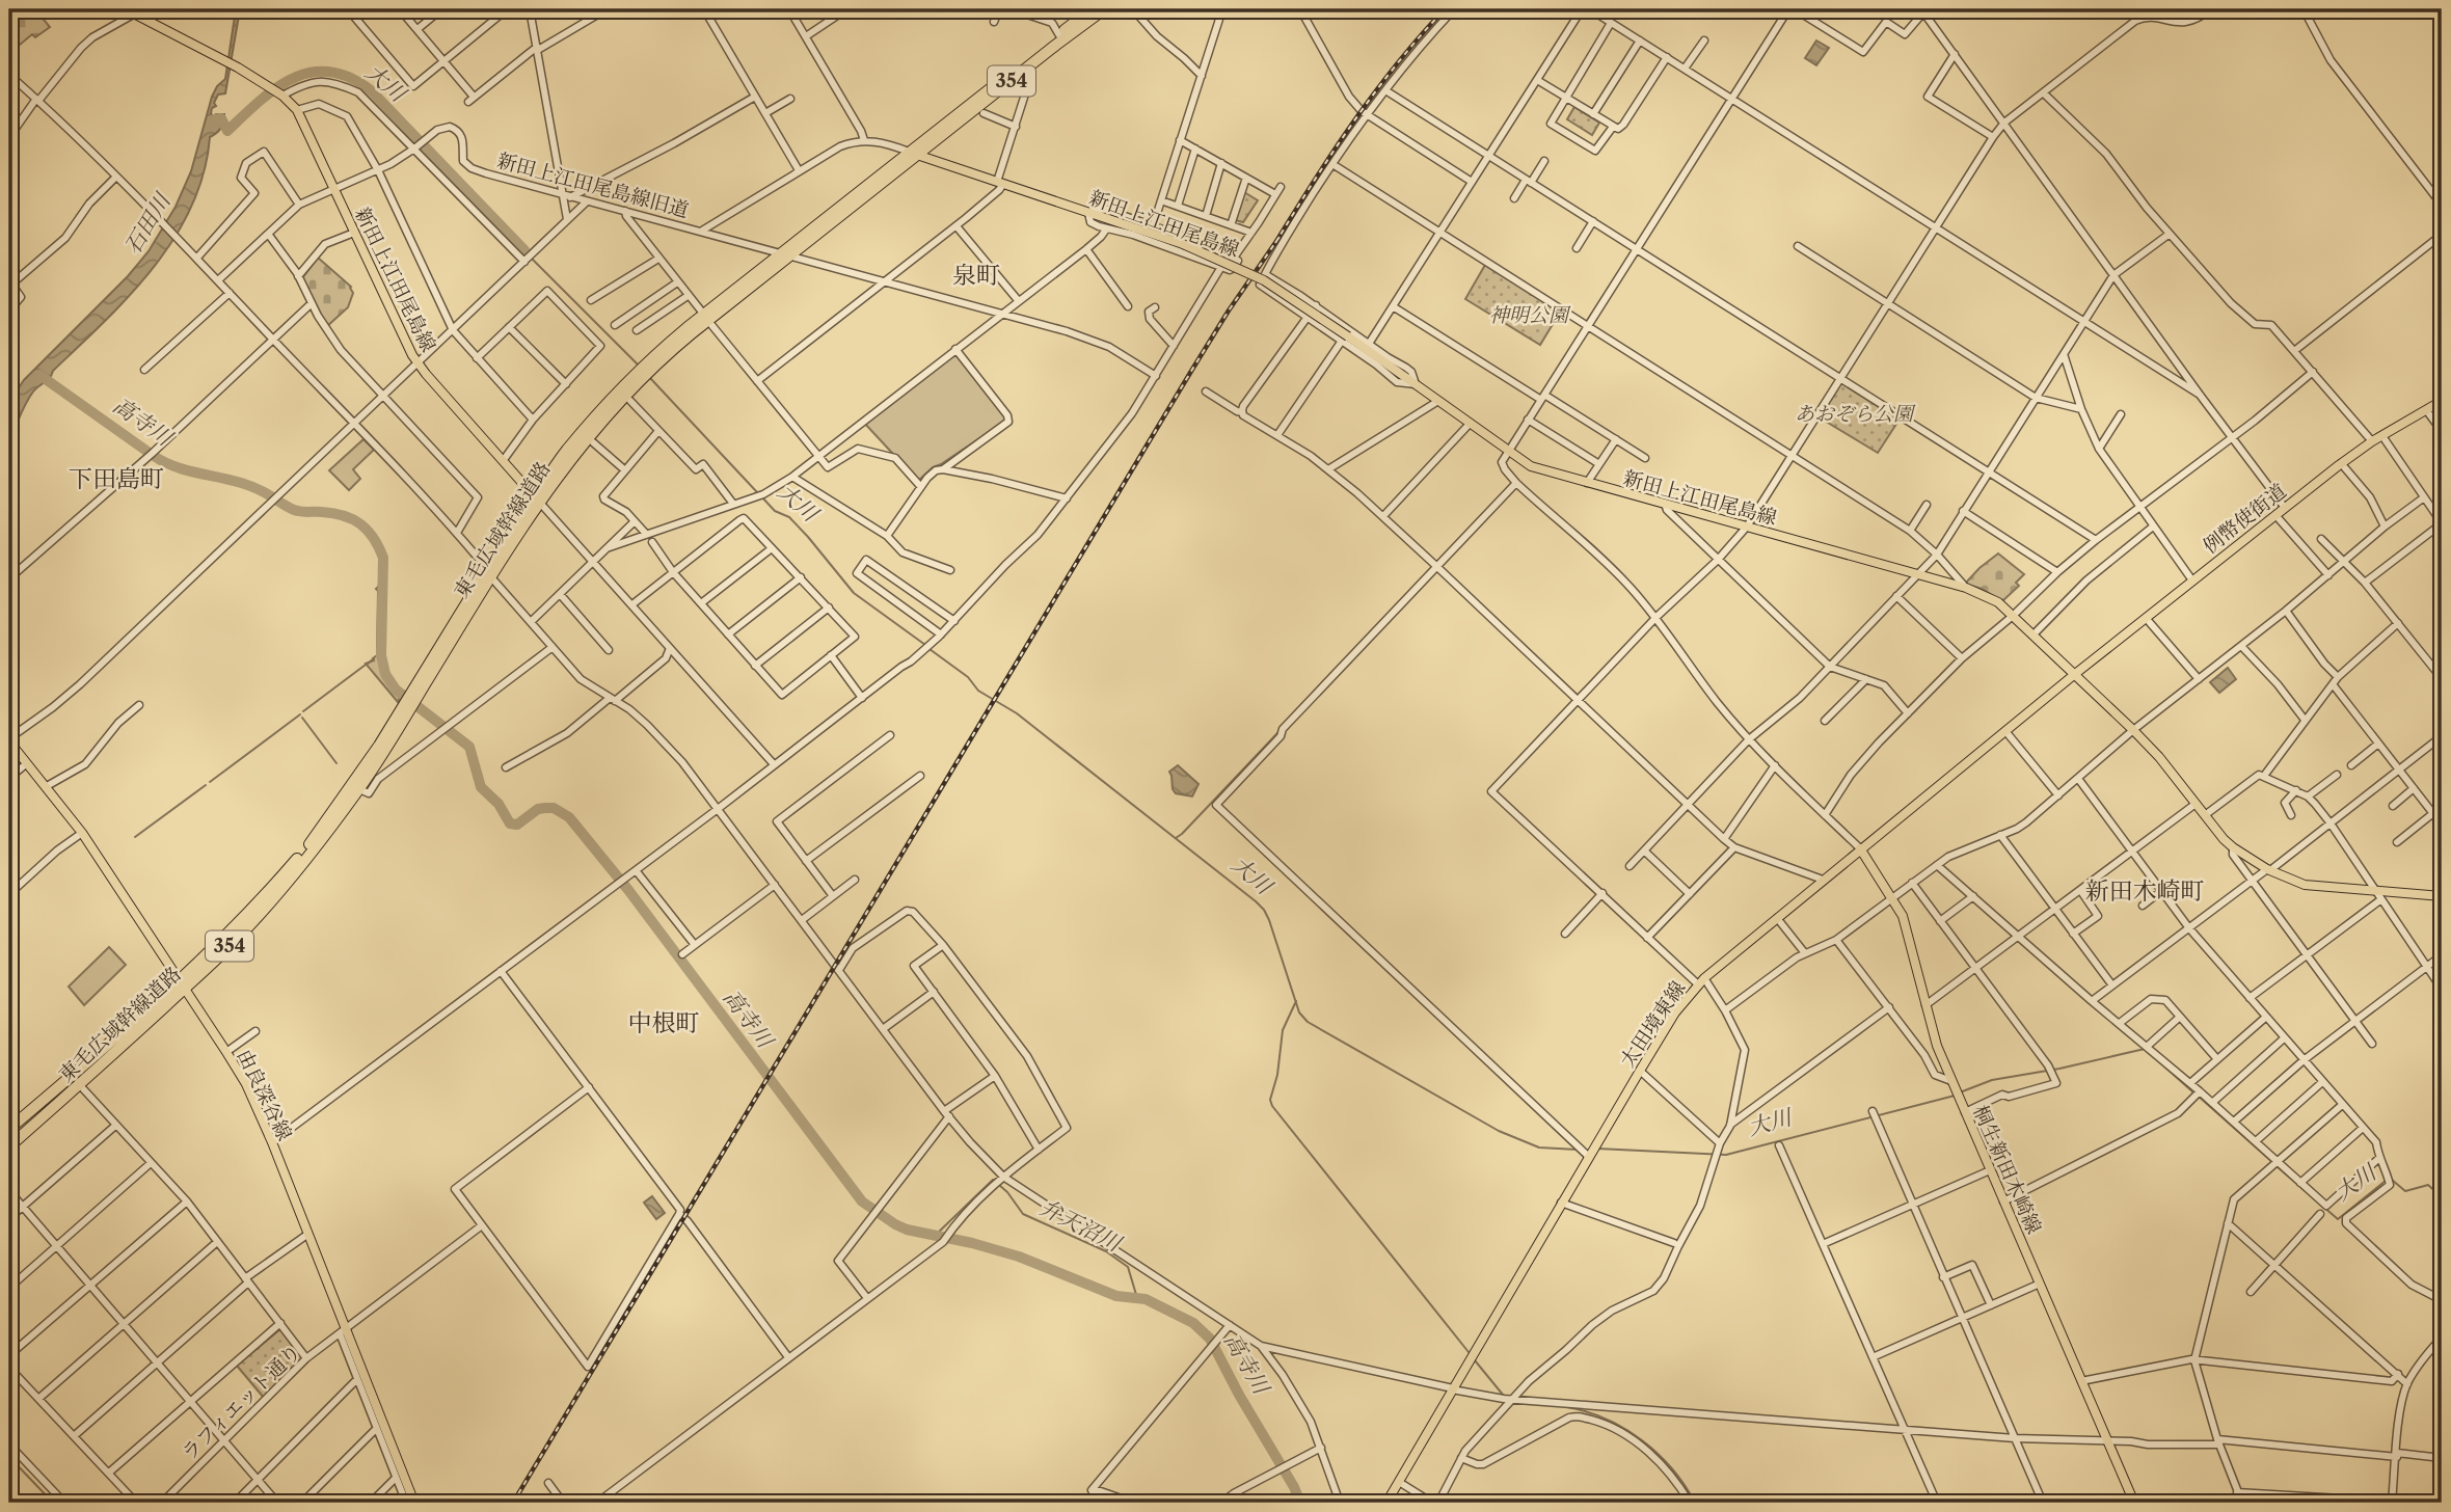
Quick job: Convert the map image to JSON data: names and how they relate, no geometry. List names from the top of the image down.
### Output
{
  "streets": {
    "highway": ["354", "東毛広域幹線道路"],
    "main road": [
      "新田上江田尾島線",
      "例幣使街道",
      "太田境東線",
      "由良深谷線",
      "桐生新田木崎線"
    ],
    "street": ["新田上江田尾島線旧道", "ラフィエット通り"]
  },
  "crossings": [
    ["新田上江田尾島線旧道", "新田上江田尾島線"],
    ["新田上江田尾島線", "例幣使街道"],
    ["新田上江田尾島線", "東毛広域幹線道路"],
    ["新田上江田尾島線", "太田境東線"],
    ["例幣使街道", "太田境東線"],
    ["東毛広域幹線道路", "由良深谷線"],
    ["太田境東線", "桐生新田木崎線"],
    ["由良深谷線", "ラフィエット通り"]
  ],
  "districts": [
    "泉町",
    "下田島町",
    "新田木崎町",
    "中根町"
  ],
  "water": [
    "大川",
    "石田川",
    "高寺川",
    "弁天沼川"
  ],
  "parks": ["神明公園", "あおぞら公園"]
}
